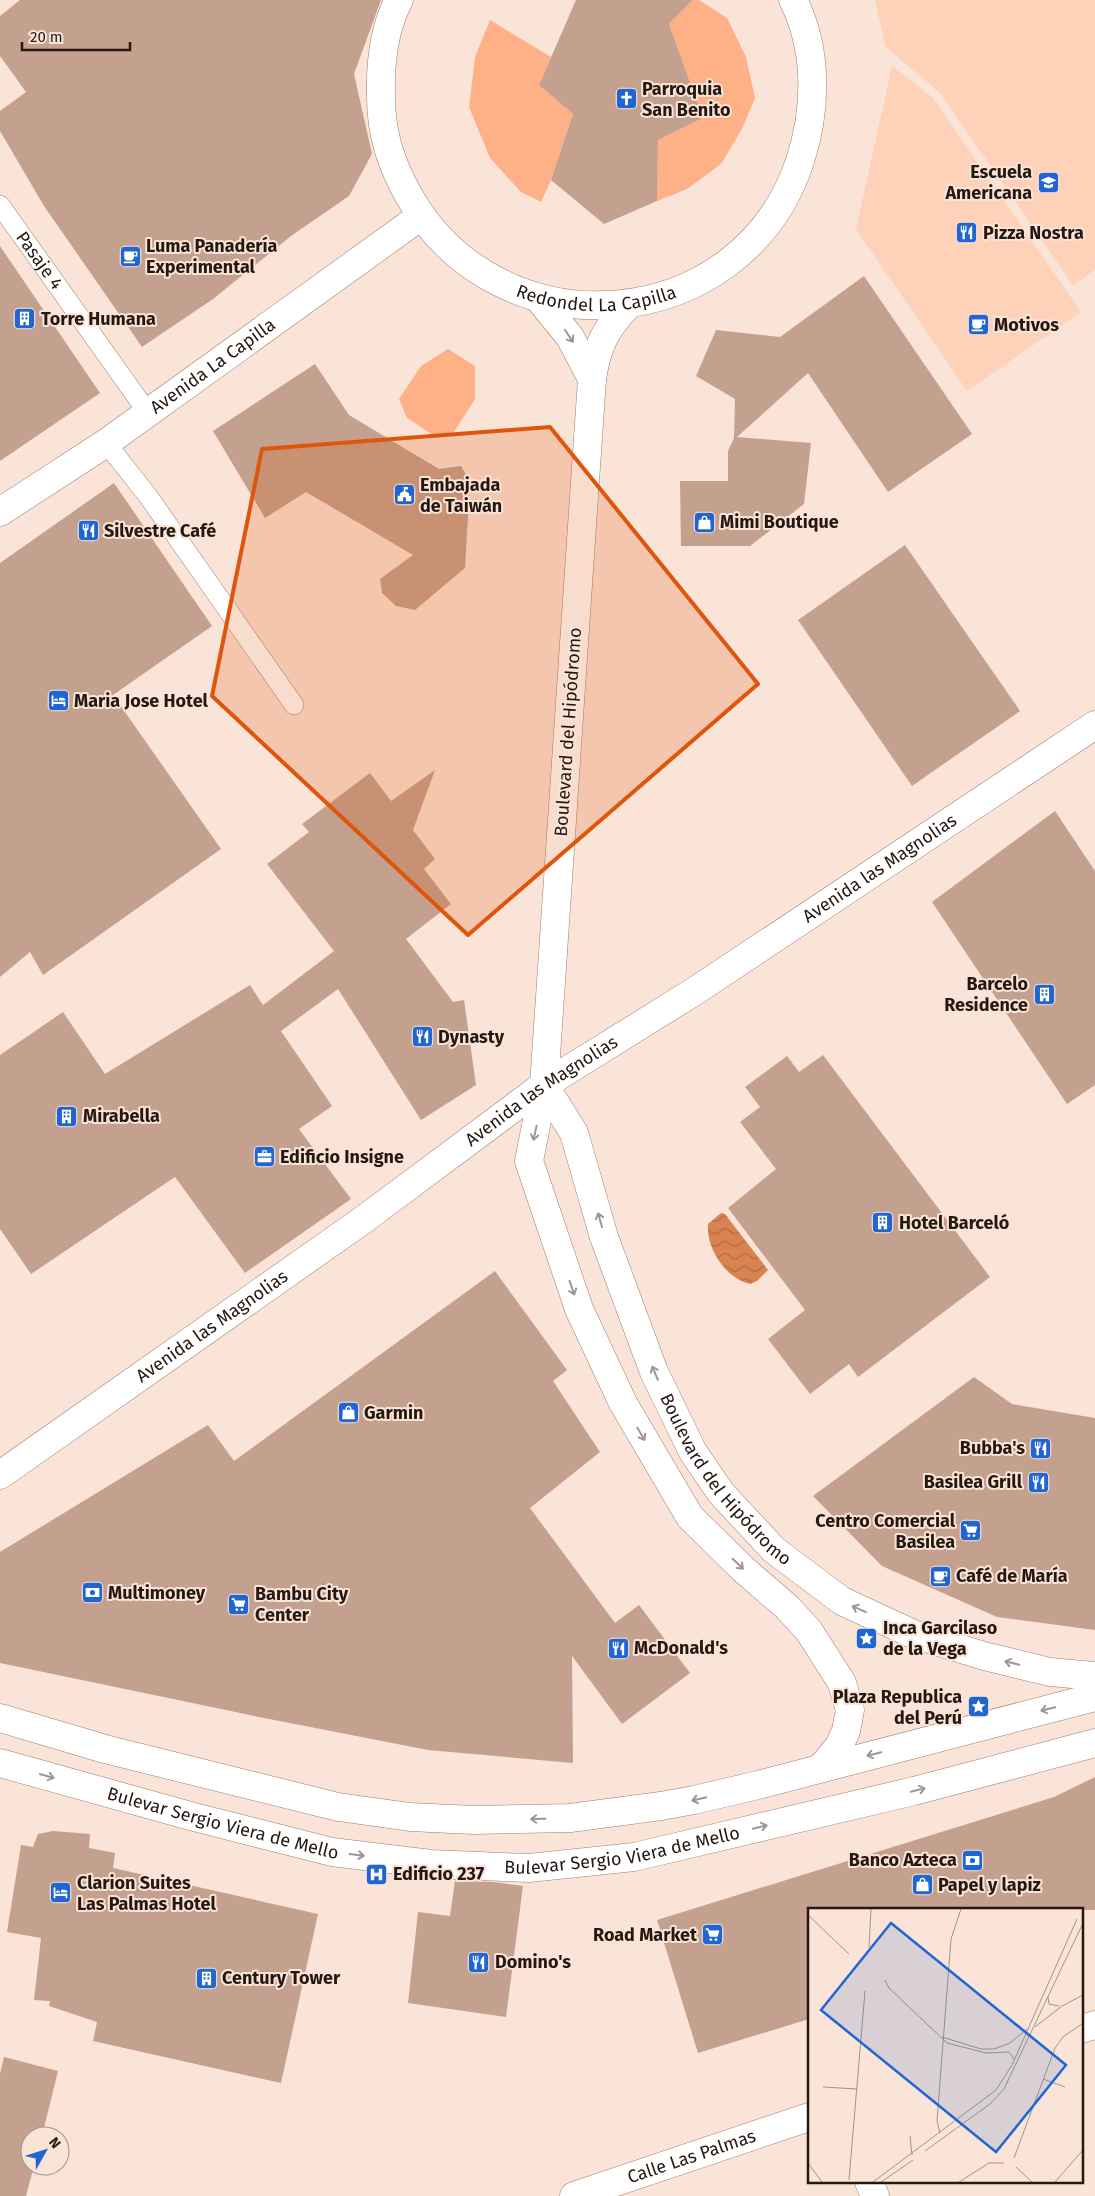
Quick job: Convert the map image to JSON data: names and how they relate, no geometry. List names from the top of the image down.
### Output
{
  "streets": {
    "street": [
      "Redondel La Capilla",
      "Avenida La Capilla",
      "Boulevard del Hipódromo",
      "Avenida las Magnolias",
      "Bulevar Sergio Viera de Mello",
      "Calle Las Palmas"
    ],
    "lane": ["Pasaje 4"]
  },
  "crossings": [
    ["Pasaje 4", "Avenida La Capilla"],
    ["Redondel La Capilla", "Avenida La Capilla"],
    ["Redondel La Capilla", "Boulevard del Hipódromo"],
    ["Boulevard del Hipódromo", "Avenida las Magnolias"],
    ["Boulevard del Hipódromo", "Bulevar Sergio Viera de Mello"]
  ],
  "places": {
    "church": ["Parroquia San Benito"],
    "school or university": ["Escuela Americana"],
    "restaurant": [
      "Pizza Nostra",
      "Silvestre Café",
      "Dynasty",
      "Bubba's",
      "Basilea Grill",
      "McDonald's",
      "Domino's"
    ],
    "cafe": ["Luma Panadería Experimental", "Motivos", "Café de María"],
    "building": [
      "Torre Humana",
      "Barcelo Residence",
      "Mirabella",
      "Hotel Barceló",
      "Century Tower"
    ],
    "public building": ["Embajada de Taiwán"],
    "shop": ["Mimi Boutique", "Garmin", "Papel y lapiz"],
    "hotel": ["Maria Jose Hotel", "Clarion Suites Las Palmas Hotel"],
    "office": ["Edificio Insigne"],
    "supermarket": ["Centro Comercial Basilea", "Bambu City Center", "Road Market"],
    "bank": ["Multimoney", "Banco Azteca"],
    "place": ["Inca Garcilaso de la Vega", "Plaza Republica del Perú"],
    "hospital": ["Edificio 237"]
  },
  "scale_bar": "20 m",
  "north": "top right"
}
